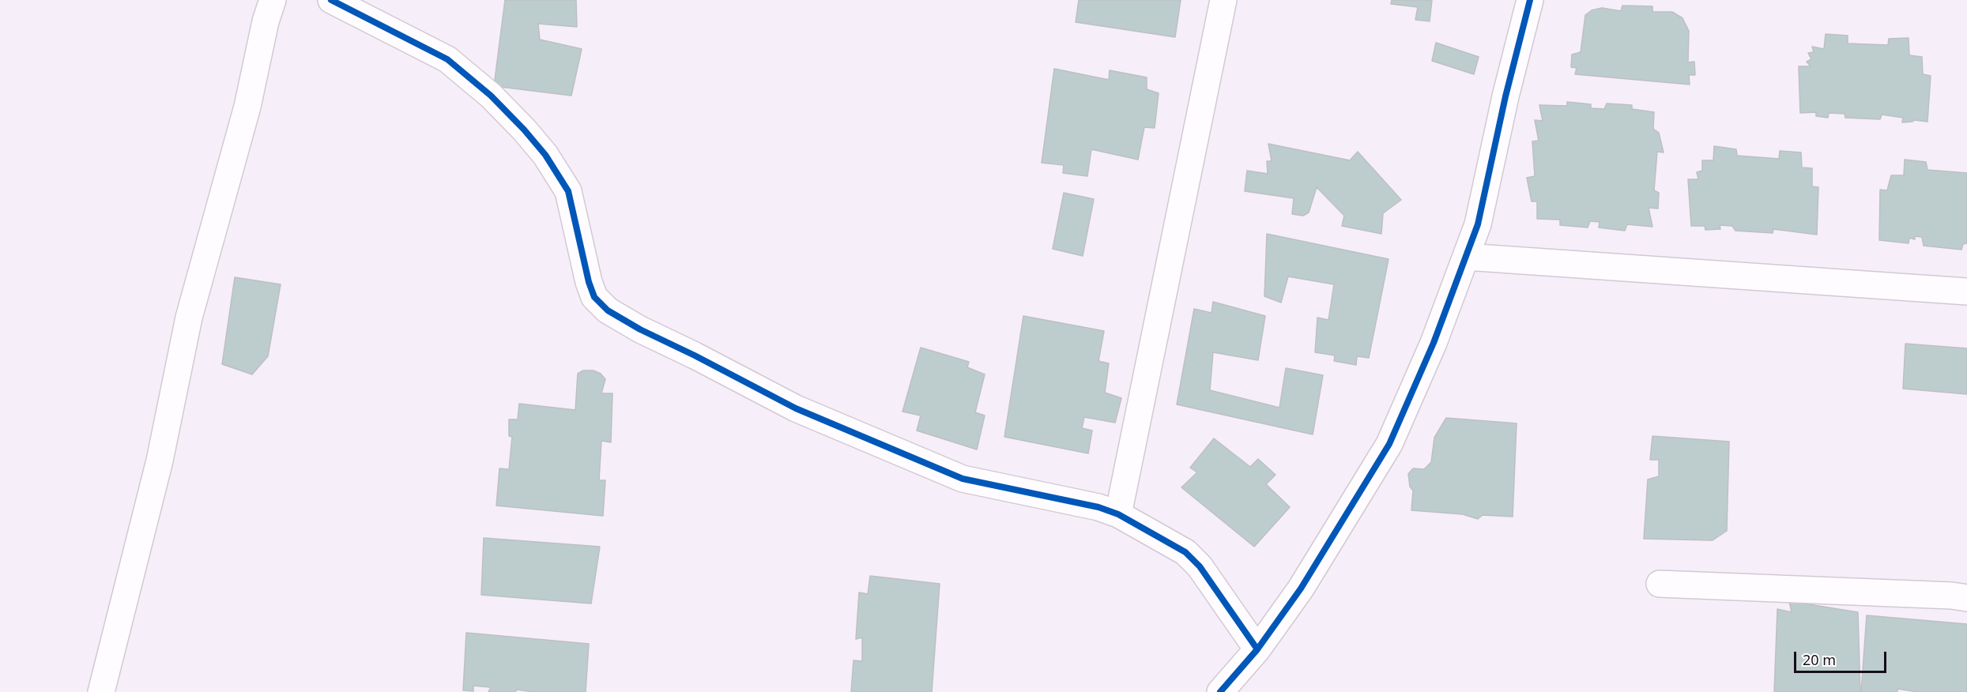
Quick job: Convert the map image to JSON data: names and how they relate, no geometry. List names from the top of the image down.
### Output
{
  "scale_bar": "20 m"
}
